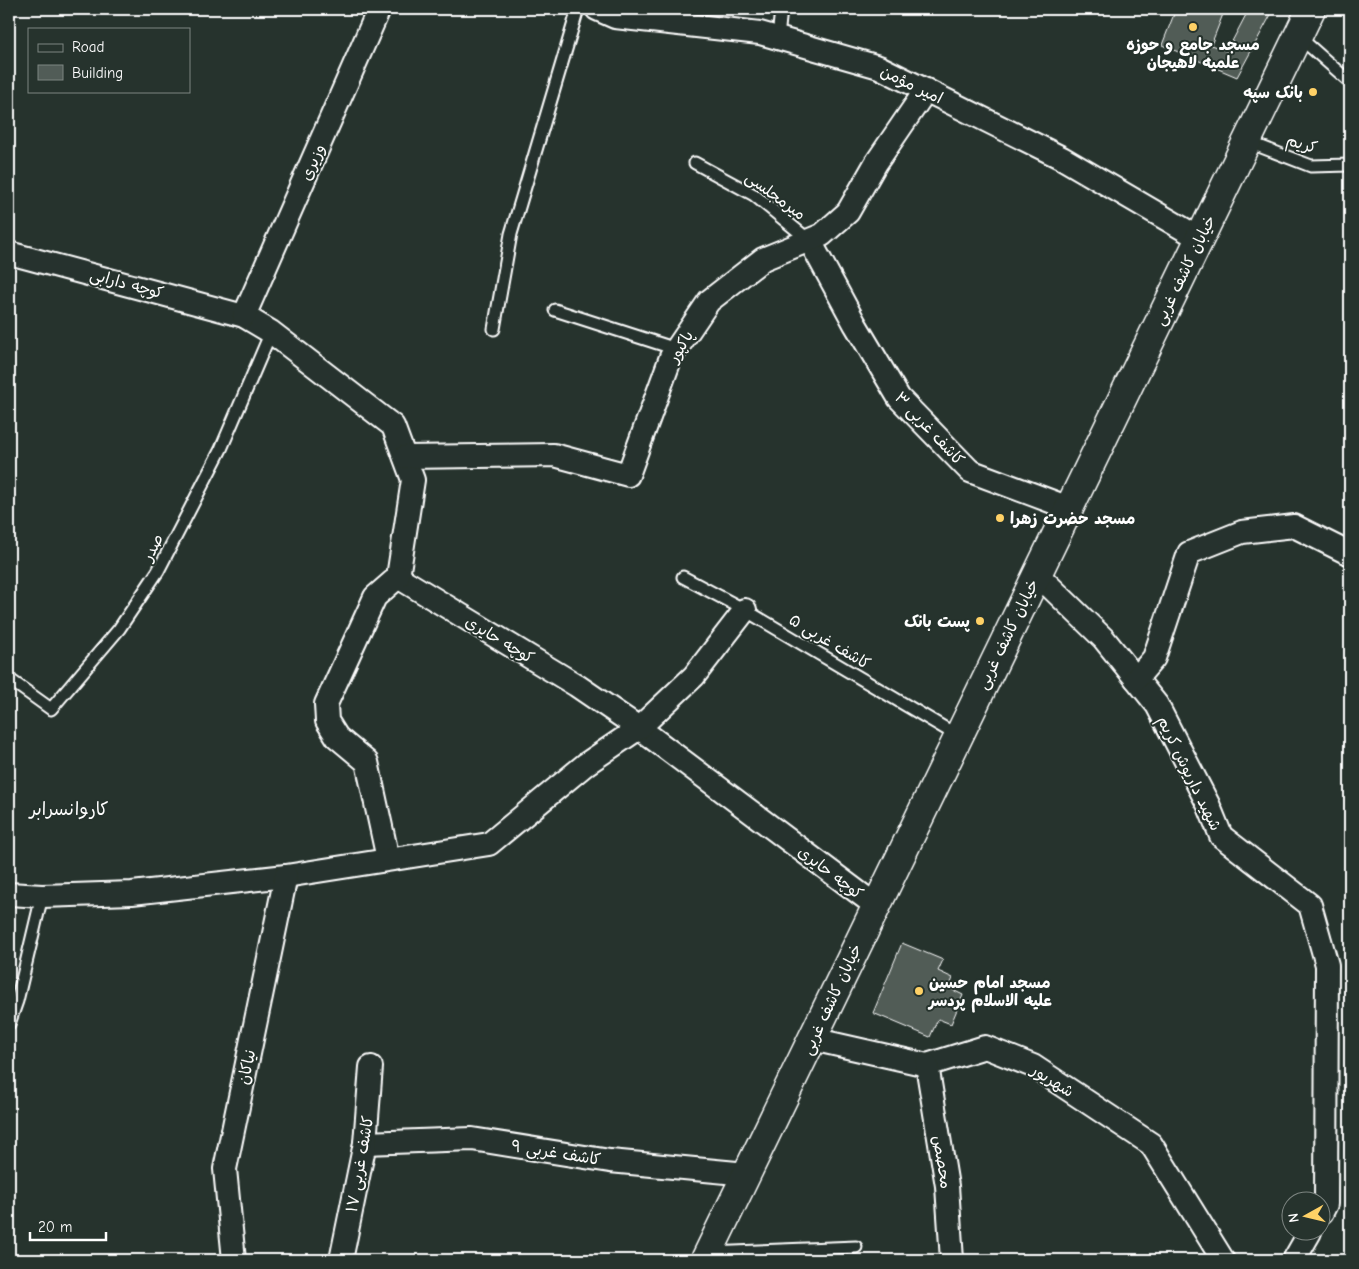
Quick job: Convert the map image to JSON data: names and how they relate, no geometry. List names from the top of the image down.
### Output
{
  "streets": {
    "main road": ["خیابان کاشف غربی"],
    "street": [
      "امیر مؤمن",
      "وزیری",
      "کوچه دارابی",
      "پاکپور",
      "کاشف غربی ۳",
      "کوچه حایری",
      "شهید داریوش کریم",
      "نیاکان",
      "شهریور",
      "کاشف غربی ۹",
      "محصص",
      "کاشف غربی ۱۷"
    ],
    "lane": [
      "کریم",
      "میرمجلسی",
      "صدر",
      "کاشف غربی ۵"
    ]
  },
  "crossings": [
    ["امیر مؤمن", "خیابان کاشف غربی"],
    ["امیر مؤمن", "پاکپور"],
    ["کریم", "خیابان کاشف غربی"],
    ["وزیری", "کوچه دارابی"],
    ["میرمجلسی", "پاکپور"],
    ["میرمجلسی", "کاشف غربی ۳"],
    ["خیابان کاشف غربی", "کاشف غربی ۳"],
    ["خیابان کاشف غربی", "کوچه حایری"],
    ["خیابان کاشف غربی", "کاشف غربی ۵"],
    ["خیابان کاشف غربی", "شهید داریوش کریم"],
    ["خیابان کاشف غربی", "کاشف غربی ۹"],
    ["پاکپور", "کاشف غربی ۳"],
    ["شهریور", "محصص"],
    ["کاشف غربی ۹", "کاشف غربی ۱۷"]
  ],
  "districts": ["کاروانسرابر"],
  "places": [
    "مسجد جامع و حوزه علمیه لاهیجان",
    "بانک سپه",
    "مسجد حضرت زهرا",
    "پست بانک",
    "مسجد امام حسین علیه الاسلام پردسر"
  ],
  "legend": ["Road", "Building"],
  "scale_bar": "20 m",
  "north": "left"
}
